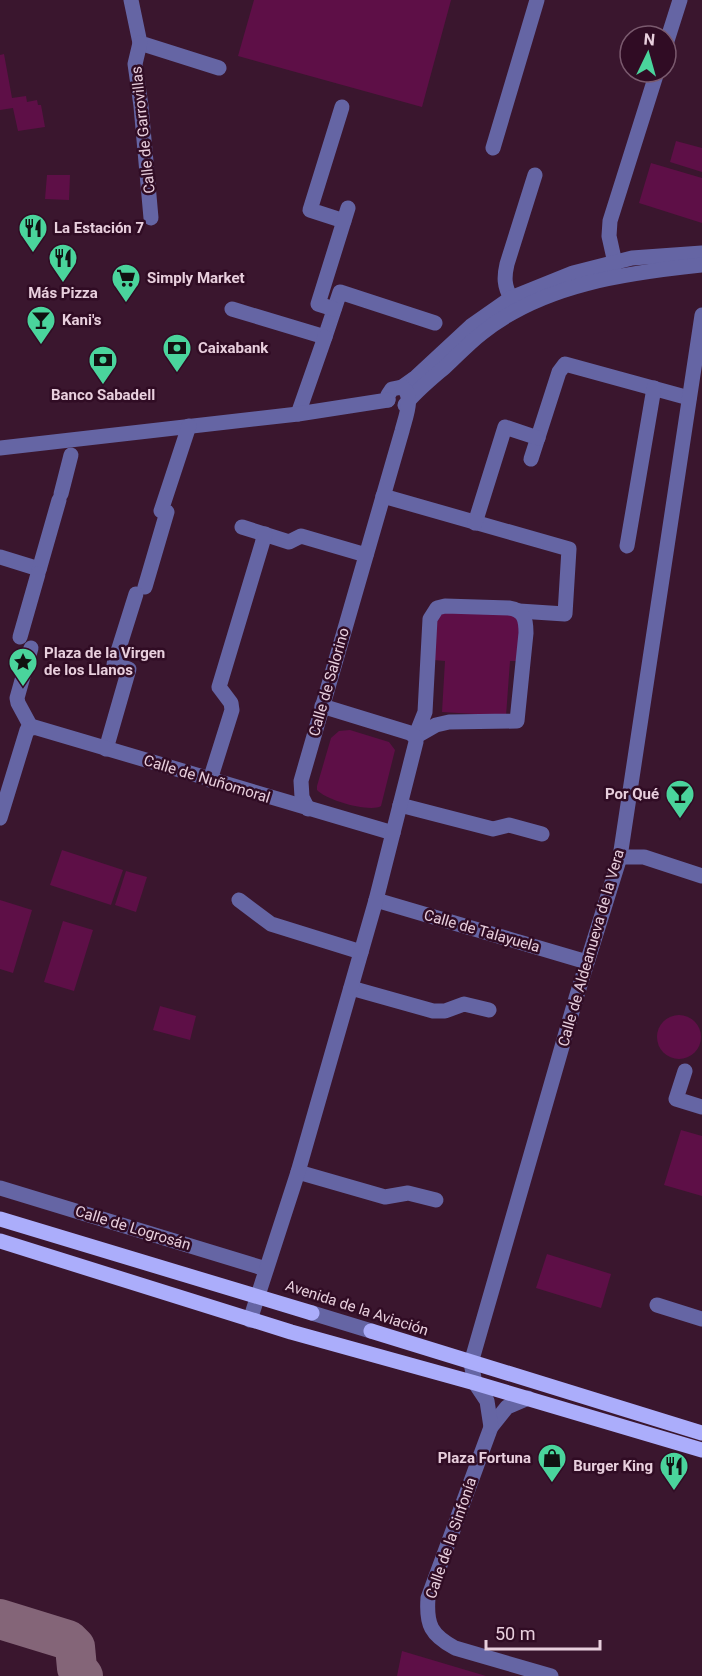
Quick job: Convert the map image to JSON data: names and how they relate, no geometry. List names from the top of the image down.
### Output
{
  "streets": {
    "main road": ["Avenida de la Aviación"],
    "street": [
      "Calle de Garrovillas",
      "Calle de Salorino",
      "Calle de Nuñomoral",
      "Calle de Talayuela",
      "Calle de Aldeanueva de la Vera",
      "Calle de Logrosán",
      "Calle de la Sinfonía"
    ]
  },
  "crossings": [
    ["Calle de Salorino", "Calle de Nuñomoral"],
    ["Calle de Talayuela", "Calle de Aldeanueva de la Vera"],
    ["Calle de Aldeanueva de la Vera", "Avenida de la Aviación"]
  ],
  "places": {
    "restaurant": ["La Estación 7", "Más Pizza", "Burger King"],
    "supermarket": ["Simply Market"],
    "bar": ["Kani's", "Por Qué"],
    "bank": ["Caixabank", "Banco Sabadell"],
    "place": ["Plaza de la Virgen de los Llanos"],
    "shop": ["Plaza Fortuna"]
  },
  "scale_bar": "50 m",
  "north": "top"
}
